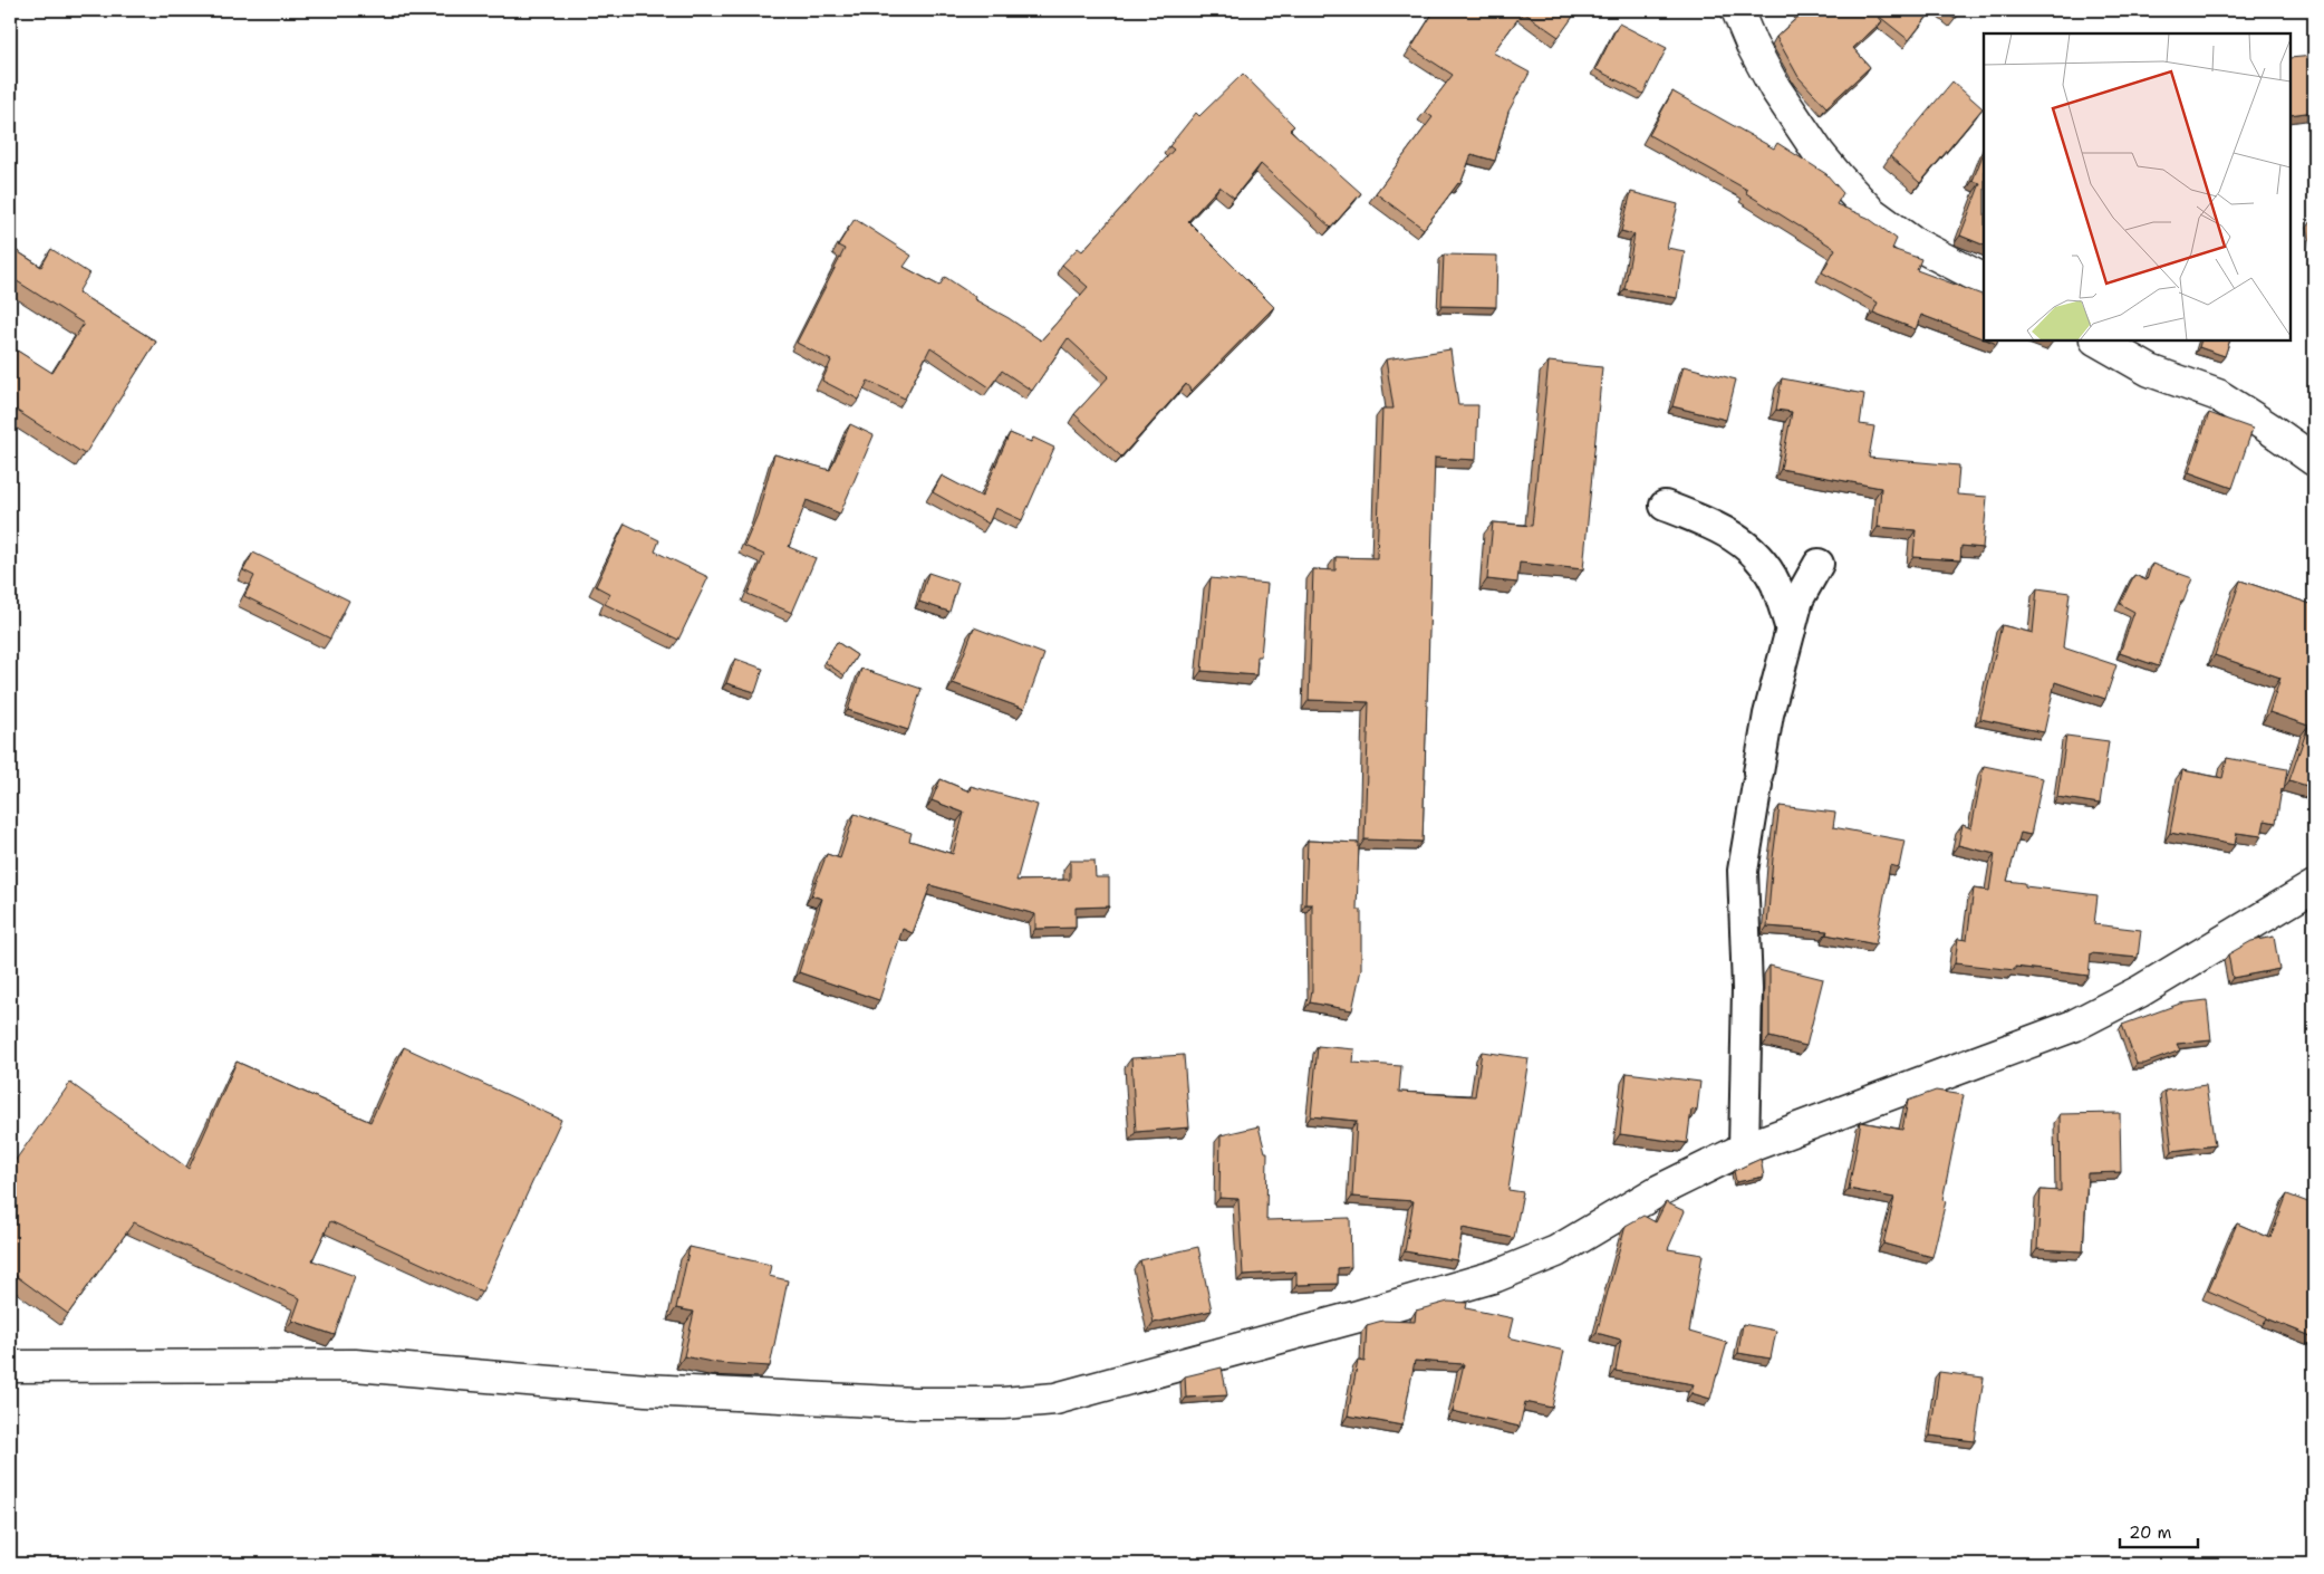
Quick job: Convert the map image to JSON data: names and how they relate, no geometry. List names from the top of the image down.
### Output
{
  "scale_bar": "20 m"
}
